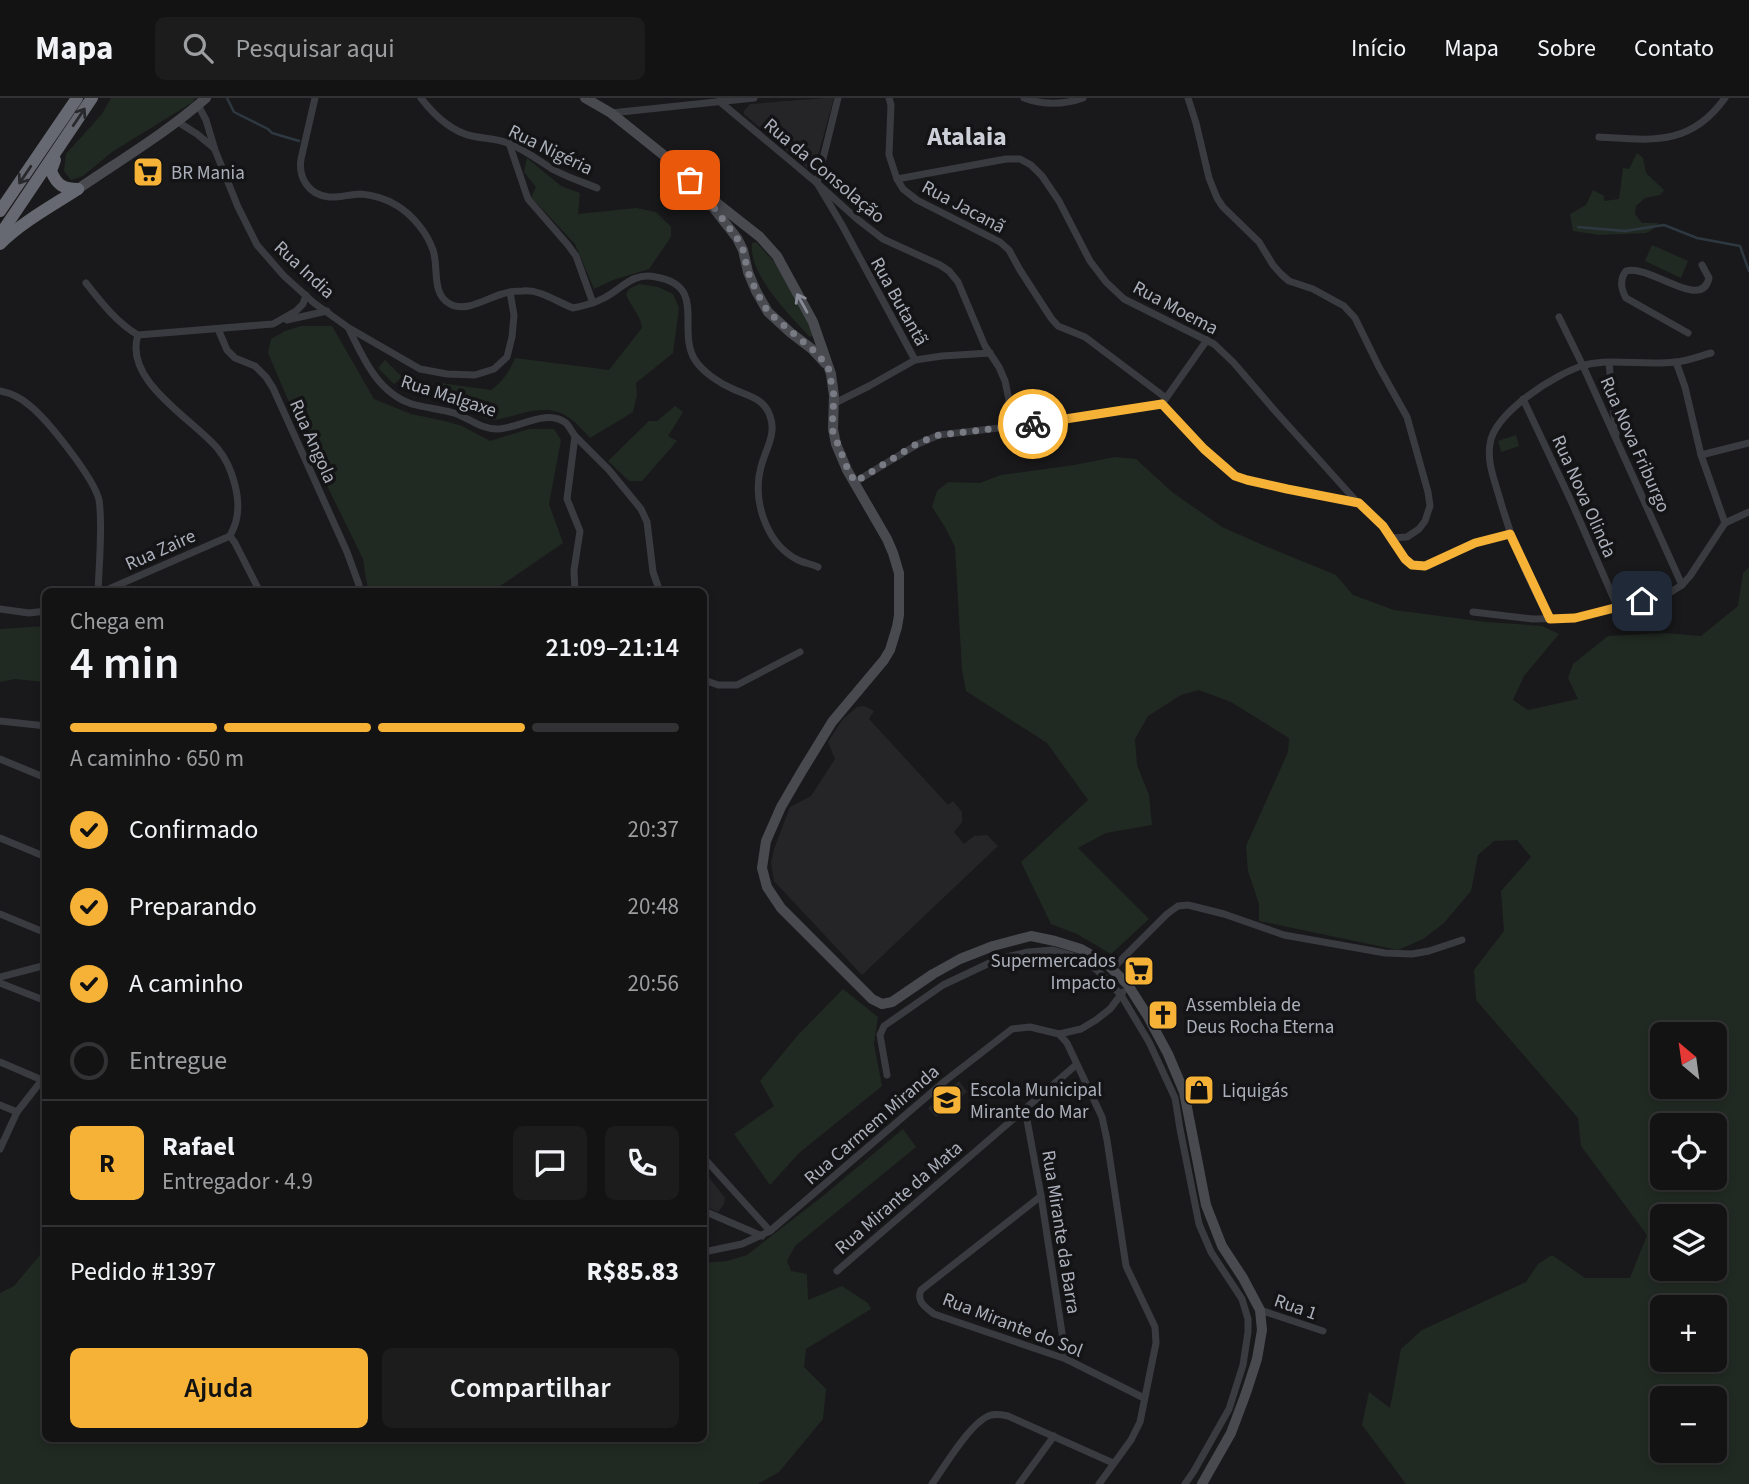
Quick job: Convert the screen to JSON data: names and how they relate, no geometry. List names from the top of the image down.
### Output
{
  "streets": {
    "street": [
      "Rua Nigéria",
      "Rua da Consolação",
      "Rua Jacanã",
      "Rua India",
      "Rua Butantã",
      "Rua Moema",
      "Rua Malgaxe",
      "Rua Angola",
      "Rua Nova Friburgo",
      "Rua Nova Olinda",
      "Rua Zaire",
      "Rua Carmem Miranda",
      "Rua Mirante da Mata",
      "Rua Mirante da Barra",
      "Rua 1",
      "Rua Mirante do Sol"
    ]
  },
  "crossings": [
    ["Rua da Consolação", "Rua Butantã"],
    ["Rua Jacanã", "Rua Moema"],
    ["Rua India", "Rua Malgaxe"],
    ["Rua Mirante da Mata", "Rua Mirante da Barra"],
    ["Rua Mirante da Barra", "Rua Mirante do Sol"]
  ],
  "districts": ["Atalaia"],
  "places": {
    "supermarket": ["BR Mania", "Supermercados Impacto"],
    "church": ["Assembleia de Deus Rocha Eterna"],
    "shop": ["Liquigás"],
    "school or university": ["Escola Municipal Mirante do Mar"]
  },
  "north": "top left",
  "page": {
    "header": "Mapa",
    "search": "Pesquisar aqui",
    "nav": [
      "Início",
      "Mapa",
      "Sobre",
      "Contato"
    ],
    "heading": ["4 min", "Chega em", "21:09–21:14"],
    "panel": [
      "Rafael",
      "Entregador · 4.9",
      "Pedido #1397",
      "R$85.83"
    ],
    "bar": "A caminho · 650 m",
    "list": [
      ["Confirmado", "20:37"],
      ["Preparando", "20:48"],
      ["A caminho", "20:56"],
      "Entregue"
    ],
    "map_buttons": ["+", "−"],
    "round": "R",
    "buttons": ["Ajuda", "Compartilhar"]
  }
}
